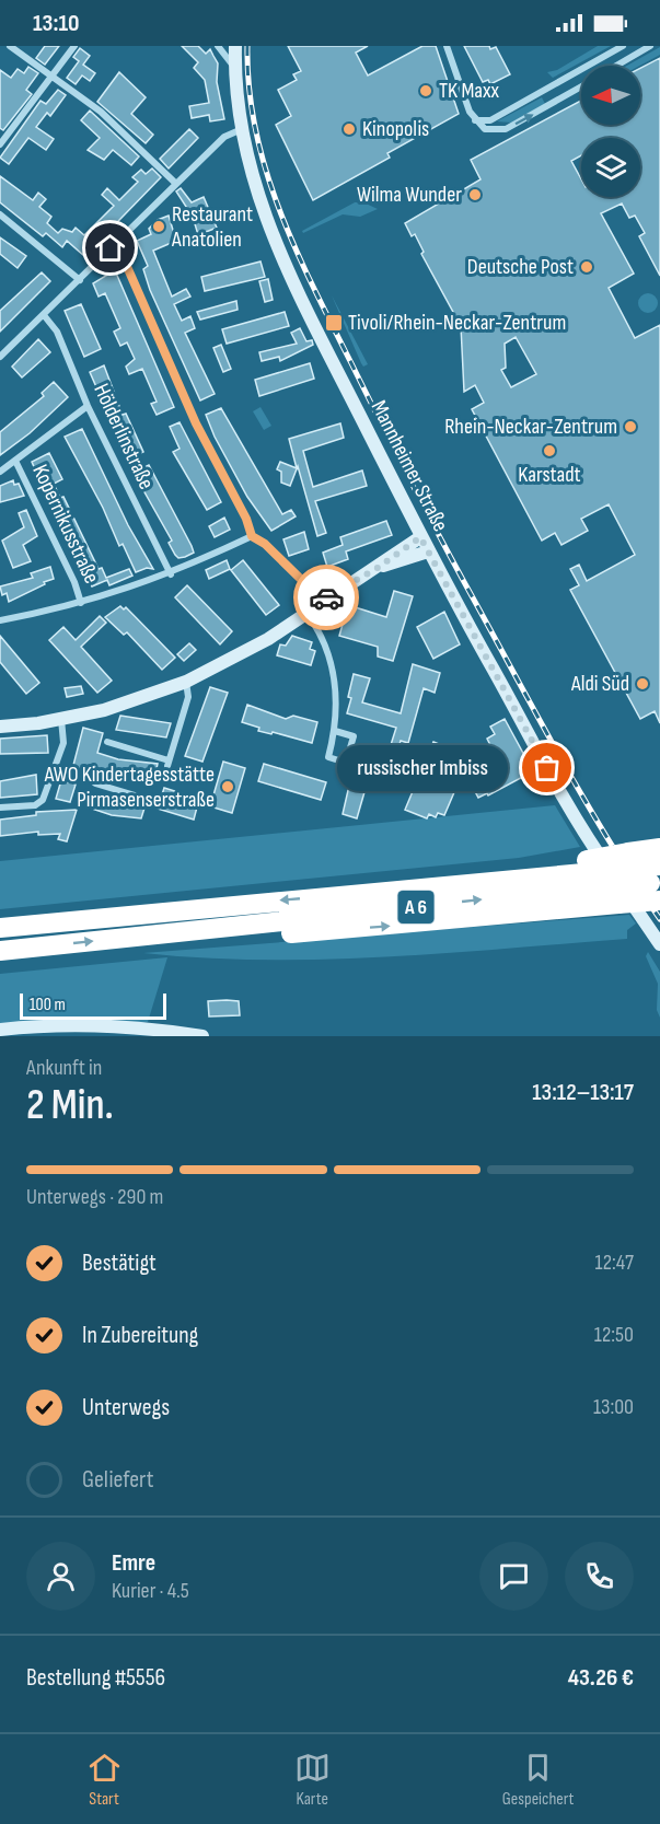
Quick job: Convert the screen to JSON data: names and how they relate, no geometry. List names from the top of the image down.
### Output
{
  "streets": {
    "highway": ["A 6"],
    "main road": ["Mannheimer Straße"],
    "street": ["Hölderlinstraße", "Kopernikusstraße"]
  },
  "crossings": [
    ["Mannheimer Straße", "A 6"]
  ],
  "places": {
    "other": [
      "TK Maxx",
      "Kinopolis",
      "Wilma Wunder",
      "Restaurant Anatolien",
      "Deutsche Post",
      "Rhein-Neckar-Zentrum",
      "Karstadt",
      "Aldi Süd",
      "russischer Imbiss",
      "AWO Kindertagesstätte Pirmasenserstraße"
    ],
    "transit": ["Tivoli/Rhein-Neckar-Zentrum"]
  },
  "scale_bar": "100 m",
  "north": "left",
  "page": {
    "status": "13:10",
    "bubble": "russischer Imbiss",
    "scale": "100 m",
    "heading": ["2 Min.", "Ankunft in", "13:12–13:17"],
    "panel": [
      "Emre",
      "Kurier · 4.5",
      "Bestellung #5556",
      "43.26 €"
    ],
    "bar": "Unterwegs · 290 m",
    "list": [
      ["Bestätigt", "12:47"],
      ["In Zubereitung", "12:50"],
      ["Unterwegs", "13:00"],
      "Geliefert"
    ],
    "tabs": ["Start", "Karte", "Gespeichert"]
  }
}
